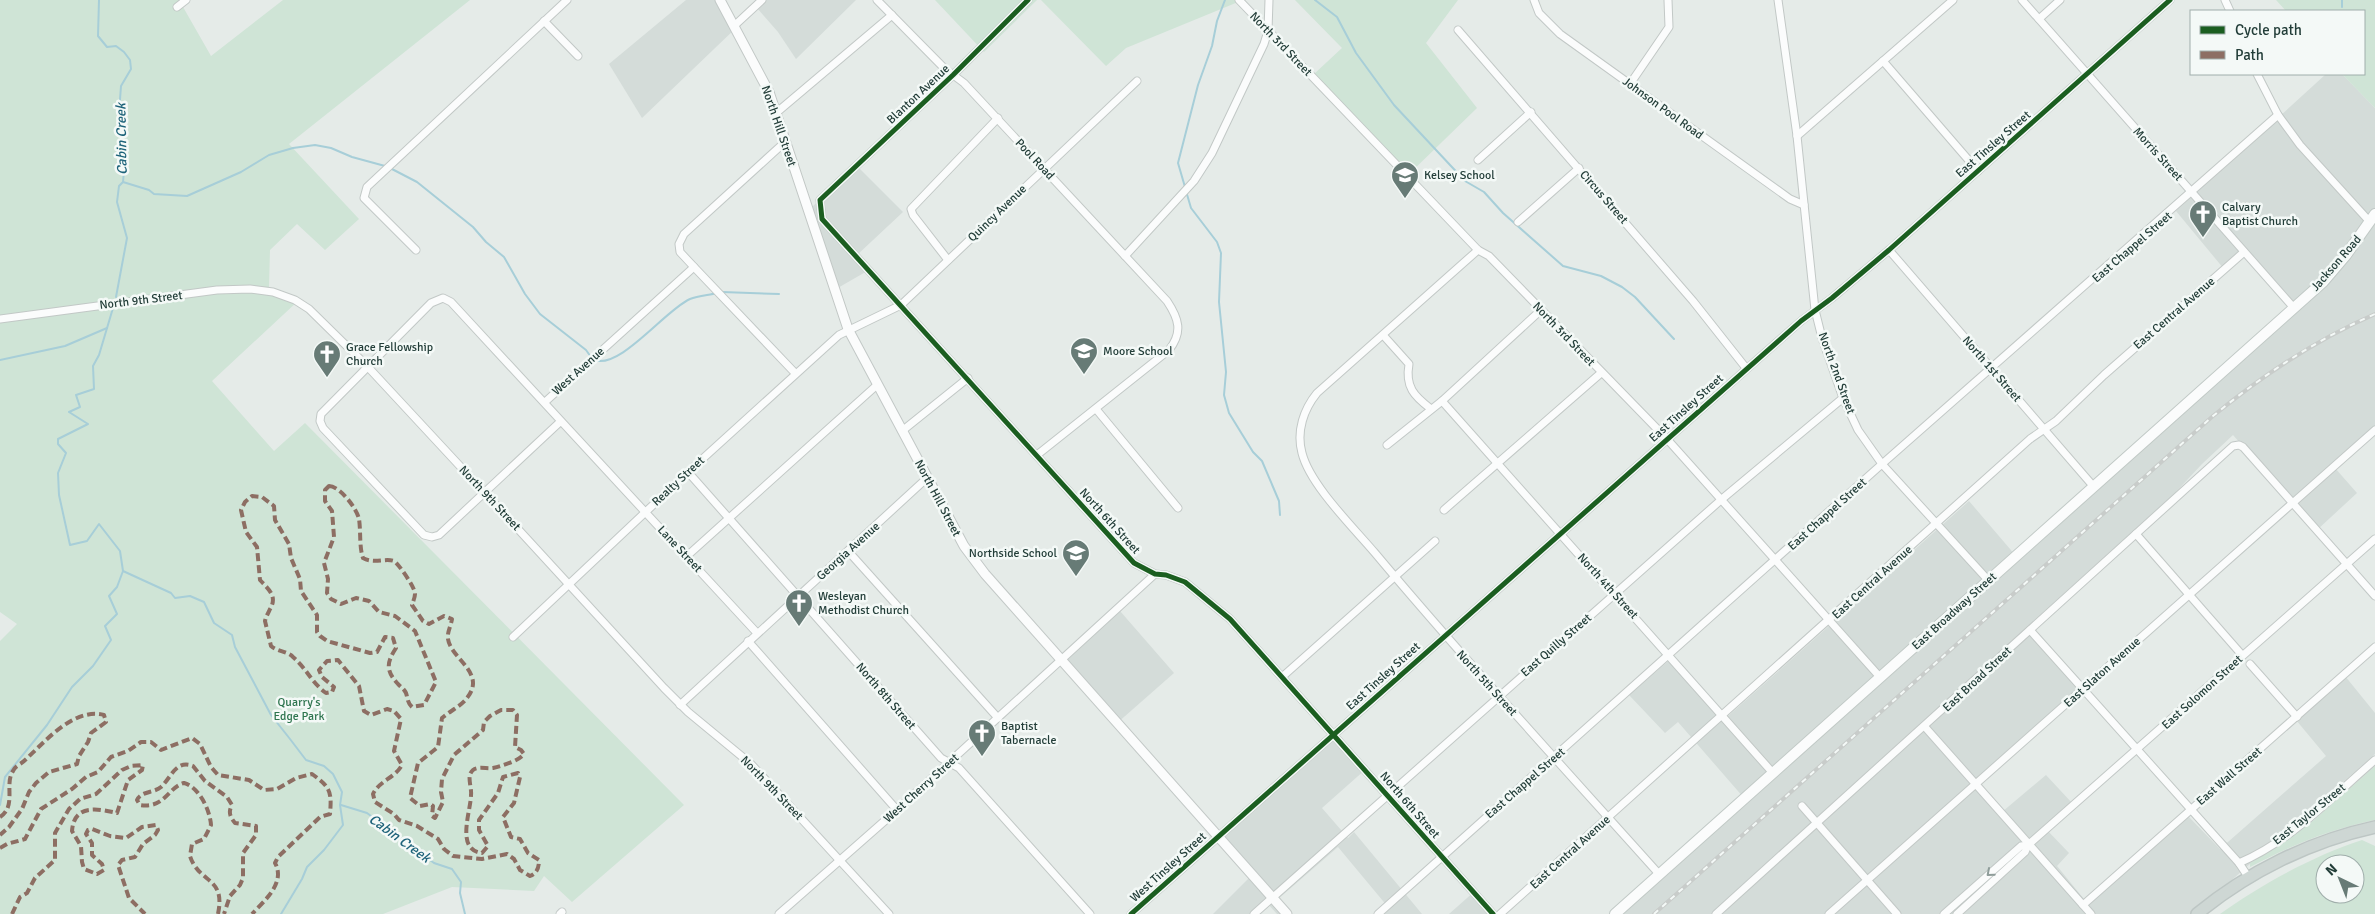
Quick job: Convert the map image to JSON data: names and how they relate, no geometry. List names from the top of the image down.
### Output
{
  "streets": {
    "main road": ["Jackson Road", "East Broadway Street"],
    "street": [
      "North 3rd Street",
      "Blanton Avenue",
      "Johnson Pool Road",
      "North Hill Street",
      "East Tinsley Street",
      "Morris Street",
      "Pool Road",
      "Circus Street",
      "Quincy Avenue",
      "East Chappel Street",
      "North 9th Street",
      "East Central Avenue",
      "North 1st Street",
      "West Avenue",
      "North 2nd Street",
      "Realty Street",
      "North 6th Street",
      "Lane Street",
      "Georgia Avenue",
      "North 4th Street",
      "East Quilly Street",
      "East Slaton Avenue",
      "East Broad Street",
      "North 5th Street",
      "East Solomon Street",
      "North 8th Street",
      "East Wall Street",
      "West Cherry Street",
      "East Taylor Street",
      "West Tinsley Street"
    ]
  },
  "crossings": [
    ["North 3rd Street", "East Tinsley Street"],
    ["North 3rd Street", "East Chappel Street"],
    ["North 3rd Street", "East Central Avenue"],
    ["North 3rd Street", "East Broadway Street"],
    ["North 3rd Street", "East Quilly Street"],
    ["Blanton Avenue", "Pool Road"],
    ["Blanton Avenue", "North 6th Street"],
    ["Johnson Pool Road", "North 2nd Street"],
    ["North Hill Street", "East Tinsley Street"],
    ["North Hill Street", "Quincy Avenue"],
    ["North Hill Street", "Realty Street"],
    ["North Hill Street", "Georgia Avenue"],
    ["North Hill Street", "East Quilly Street"],
    ["North Hill Street", "West Cherry Street"],
    ["North Hill Street", "West Tinsley Street"],
    ["East Tinsley Street", "Morris Street"],
    ["East Tinsley Street", "Circus Street"],
    ["East Tinsley Street", "North 1st Street"],
    ["East Tinsley Street", "North 2nd Street"],
    ["East Tinsley Street", "North 6th Street"],
    ["East Tinsley Street", "North 4th Street"],
    ["East Tinsley Street", "North 5th Street"],
    ["East Tinsley Street", "West Tinsley Street"],
    ["Morris Street", "East Chappel Street"],
    ["Morris Street", "Jackson Road"],
    ["Morris Street", "East Central Avenue"],
    ["Morris Street", "East Broadway Street"],
    ["Pool Road", "Quincy Avenue"],
    ["Quincy Avenue", "Realty Street"],
    ["Quincy Avenue", "North 6th Street"],
    ["East Chappel Street", "North 1st Street"],
    ["East Chappel Street", "North 2nd Street"],
    ["East Chappel Street", "North 6th Street"],
    ["East Chappel Street", "North 4th Street"],
    ["East Chappel Street", "North 5th Street"],
    ["Jackson Road", "East Broadway Street"],
    ["North 9th Street", "Realty Street"],
    ["North 9th Street", "Georgia Avenue"],
    ["North 9th Street", "West Cherry Street"],
    ["East Central Avenue", "North 1st Street"],
    ["East Central Avenue", "North 2nd Street"],
    ["East Central Avenue", "North 4th Street"],
    ["East Central Avenue", "North 5th Street"],
    ["North 1st Street", "East Broadway Street"],
    ["West Avenue", "Lane Street"],
    ["North 2nd Street", "East Broadway Street"],
    ["North 2nd Street", "East Quilly Street"],
    ["Realty Street", "Lane Street"],
    ["Realty Street", "North 8th Street"],
    ["North 6th Street", "East Quilly Street"],
    ["North 6th Street", "West Cherry Street"],
    ["Lane Street", "Georgia Avenue"],
    ["Georgia Avenue", "North 8th Street"],
    ["North 4th Street", "East Broadway Street"],
    ["North 4th Street", "East Quilly Street"],
    ["East Broadway Street", "North 5th Street"],
    ["East Quilly Street", "North 5th Street"],
    ["East Slaton Avenue", "East Broad Street"],
    ["North 8th Street", "West Cherry Street"]
  ],
  "water": ["Cabin Creek"],
  "parks": ["Quarry's Edge Park"],
  "places": {
    "school or university": ["Kelsey School", "Moore School", "Northside School"],
    "church": [
      "Calvary Baptist Church",
      "Grace Fellowship Church",
      "Wesleyan Methodist Church",
      "Baptist Tabernacle"
    ]
  },
  "legend": ["Cycle path", "Path"],
  "north": "top left"
}
